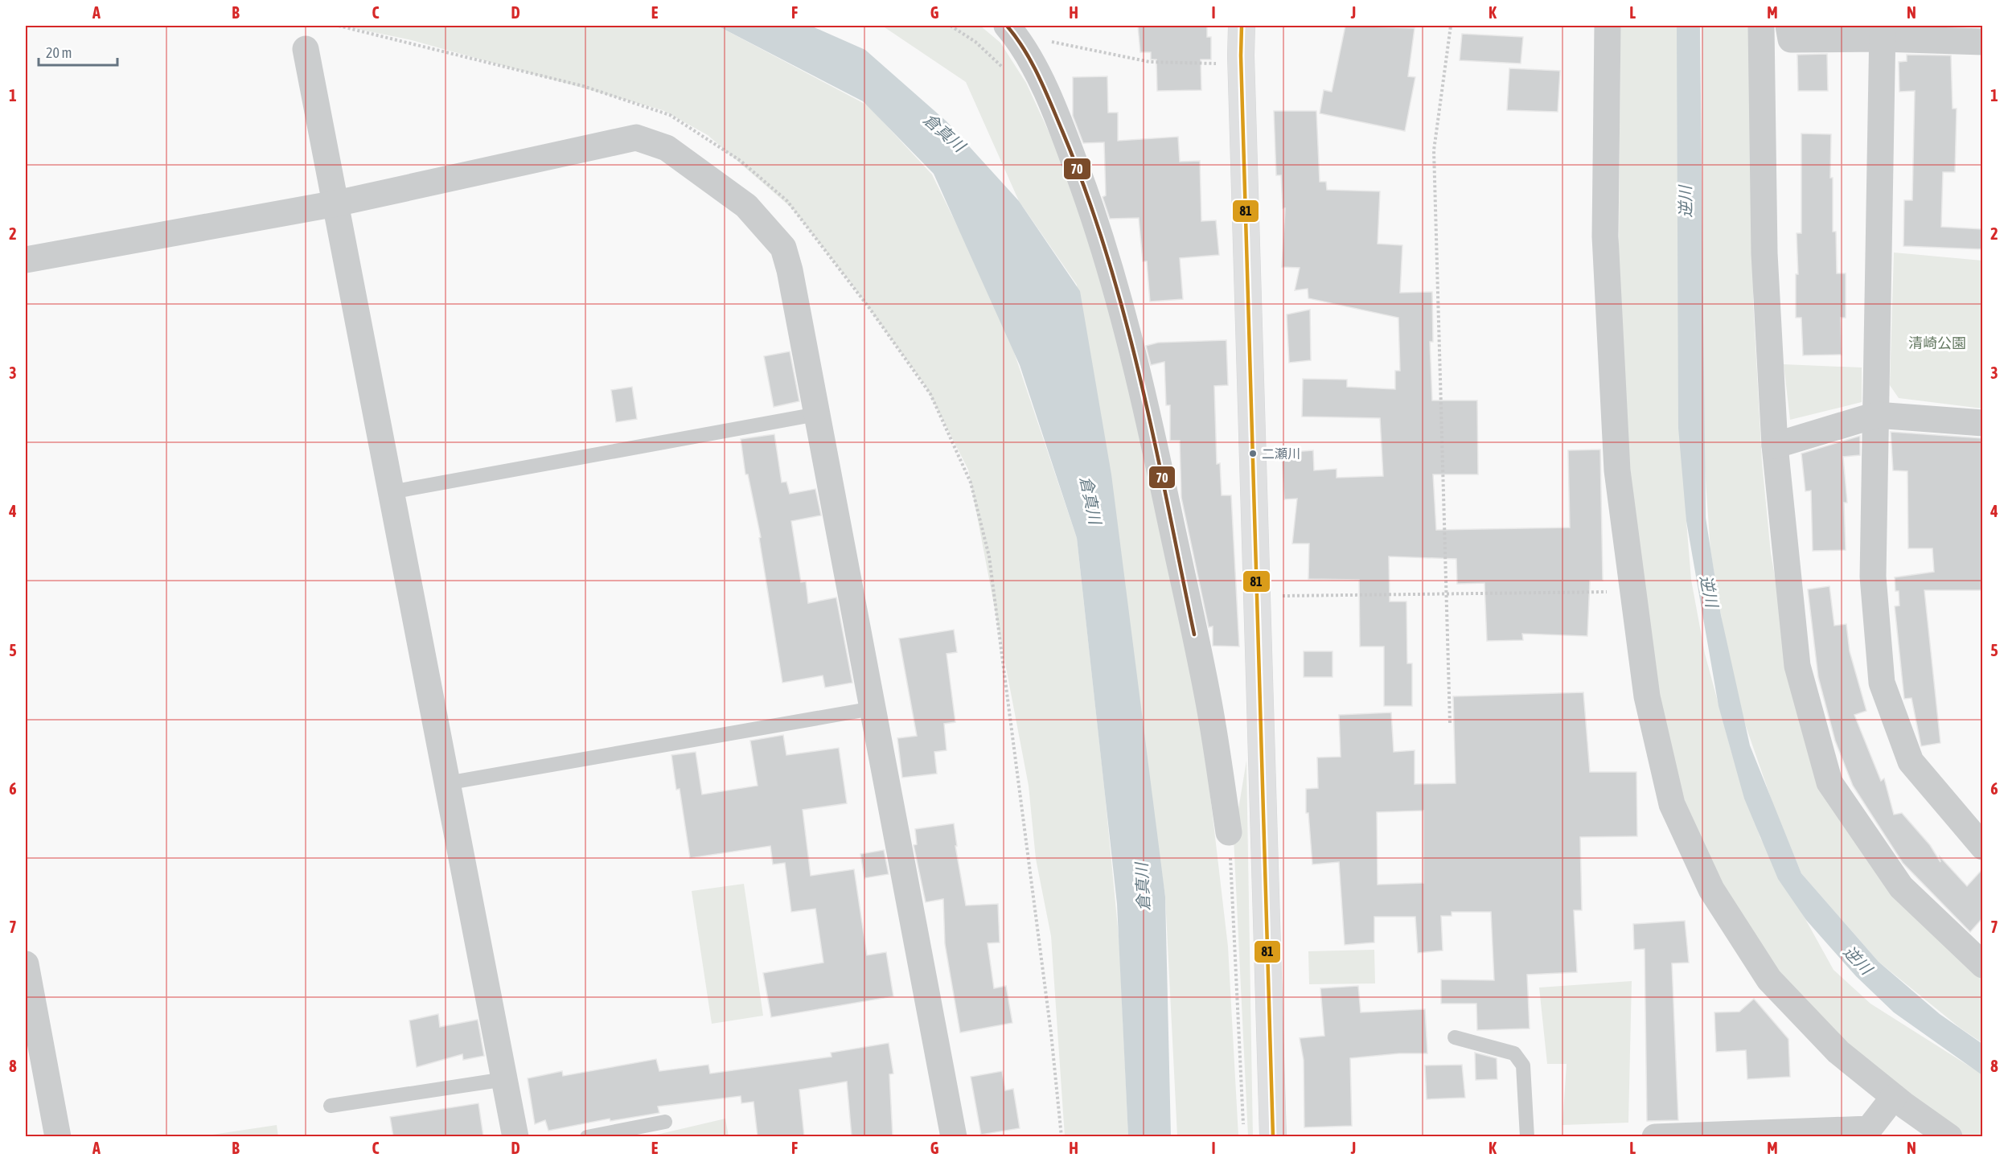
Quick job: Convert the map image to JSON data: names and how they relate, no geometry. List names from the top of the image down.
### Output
{
  "water": ["倉真川", "逆川"],
  "parks": ["清崎公園"],
  "places": ["二瀬川"],
  "lines": ["transit line 81", "transit line 70"],
  "scale_bar": "20 m",
  "grid": {
    "columns": [
      "A",
      "B",
      "C",
      "D",
      "E",
      "F",
      "G",
      "H",
      "I",
      "J",
      "K",
      "L",
      "M",
      "N"
    ],
    "rows": [
      "1",
      "2",
      "3",
      "4",
      "5",
      "6",
      "7",
      "8"
    ]
  }
}
